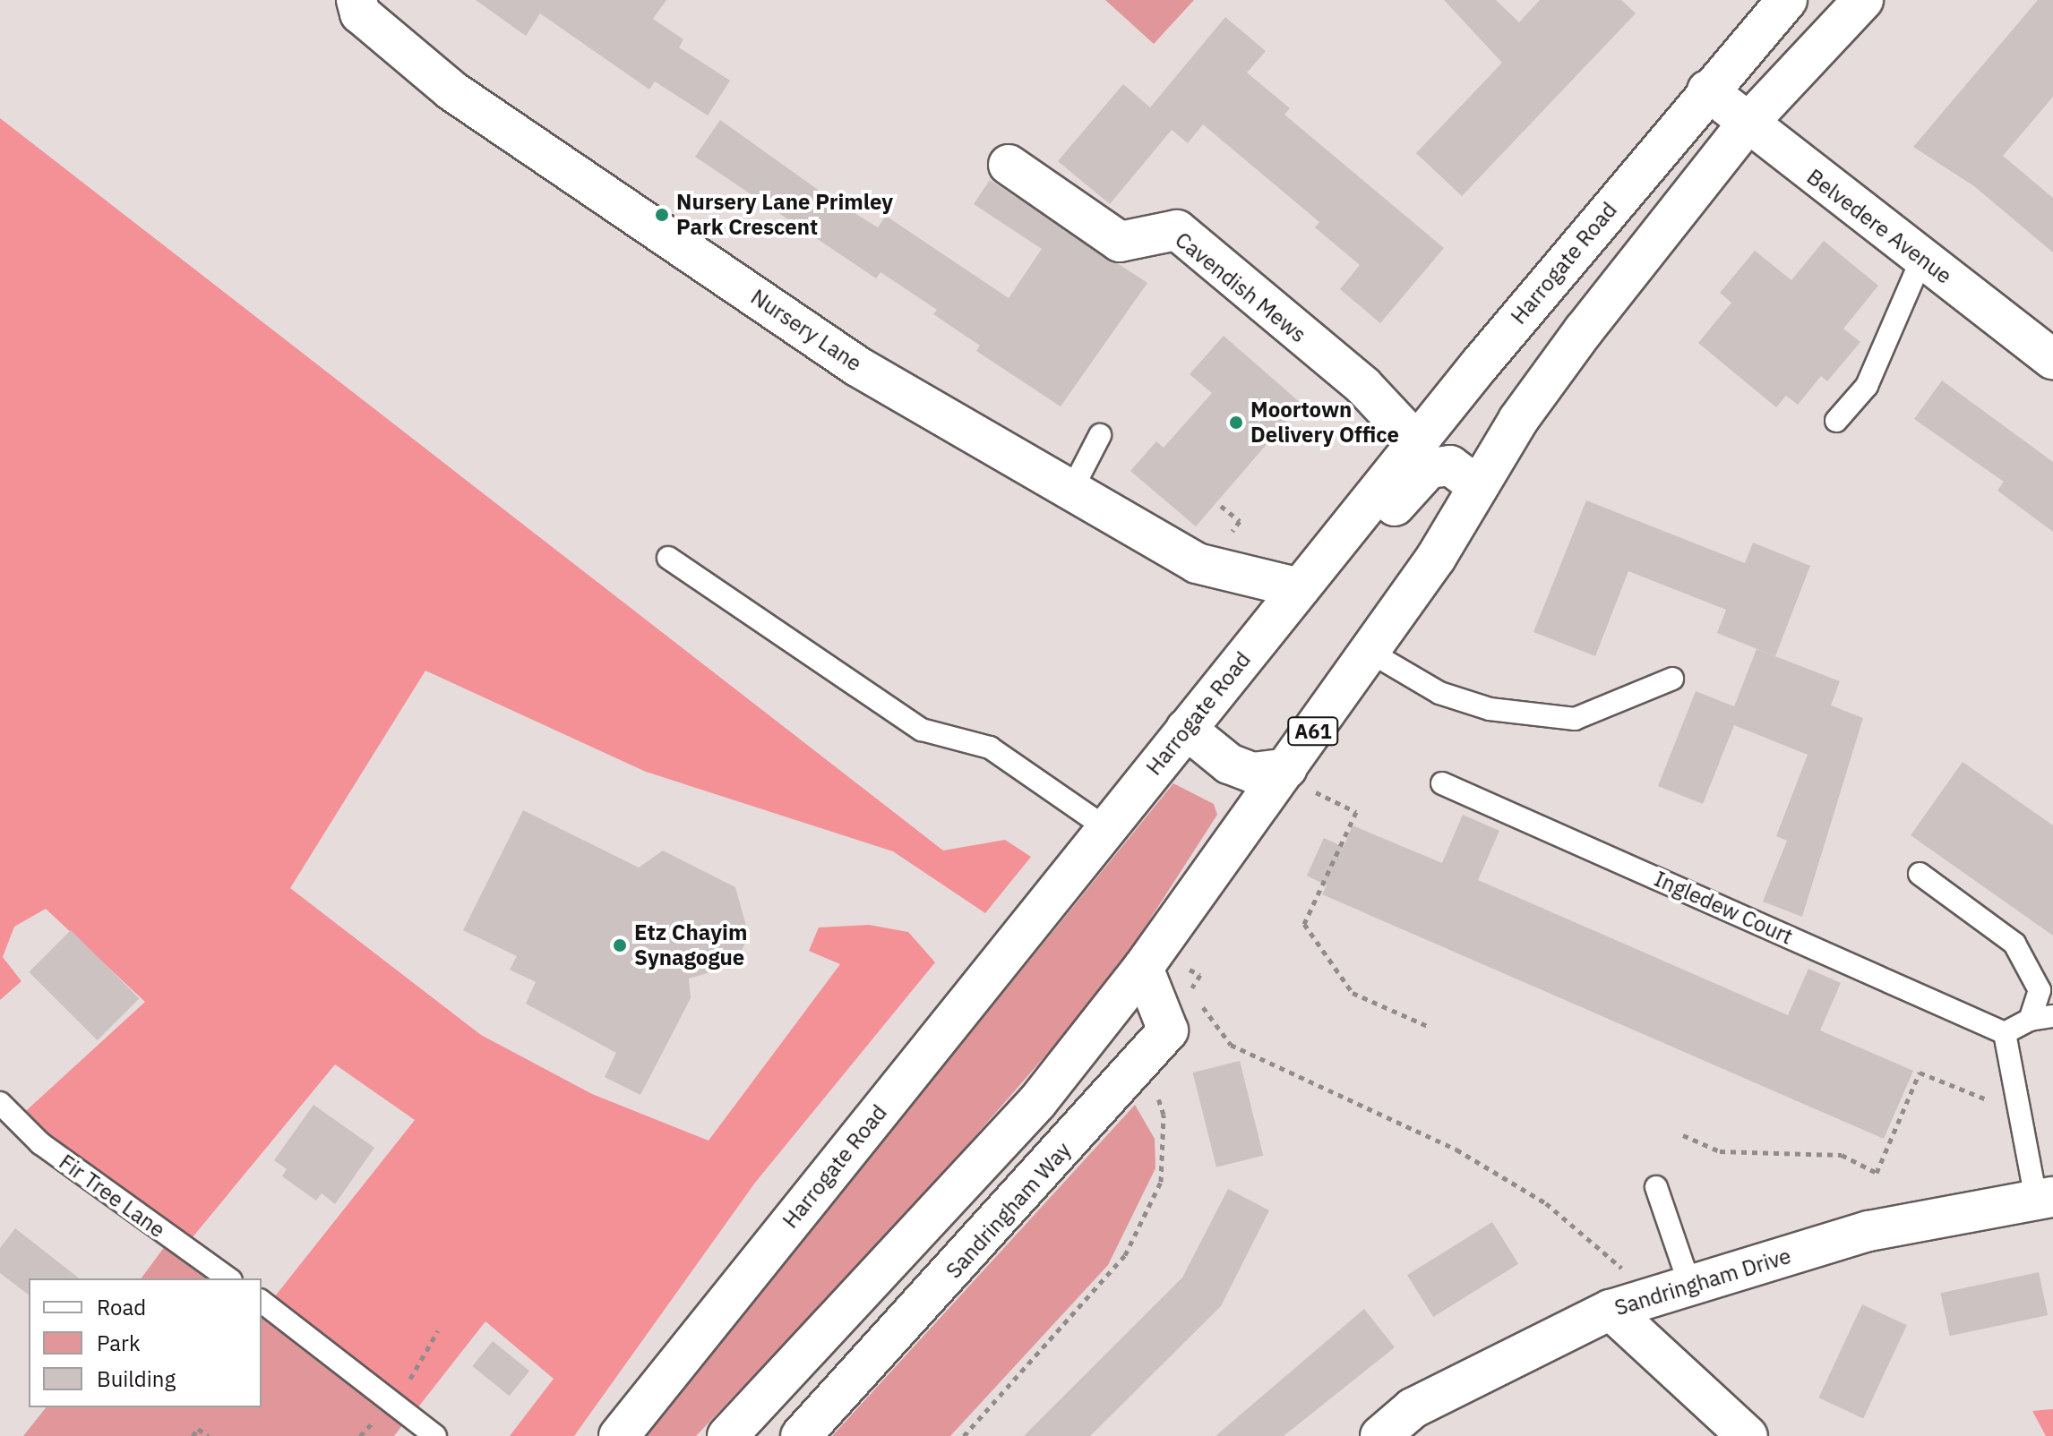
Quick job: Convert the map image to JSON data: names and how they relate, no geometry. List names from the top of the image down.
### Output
{
  "streets": {
    "main road": [
      "Belvedere Avenue",
      "Harrogate Road",
      "Cavendish Mews",
      "Nursery Lane",
      "A61",
      "Sandringham Way",
      "Sandringham Drive"
    ],
    "lane": ["Ingledew Court", "Fir Tree Lane"]
  },
  "crossings": [
    ["Belvedere Avenue", "Harrogate Road"],
    ["Belvedere Avenue", "A61"],
    ["Harrogate Road", "Cavendish Mews"],
    ["Harrogate Road", "Nursery Lane"],
    ["A61", "Sandringham Way"]
  ],
  "places": ["Nursery Lane Primley Park Crescent", "Moortown Delivery Office", "Etz Chayim Synagogue"],
  "legend": ["Road", "Park", "Building"]
}
